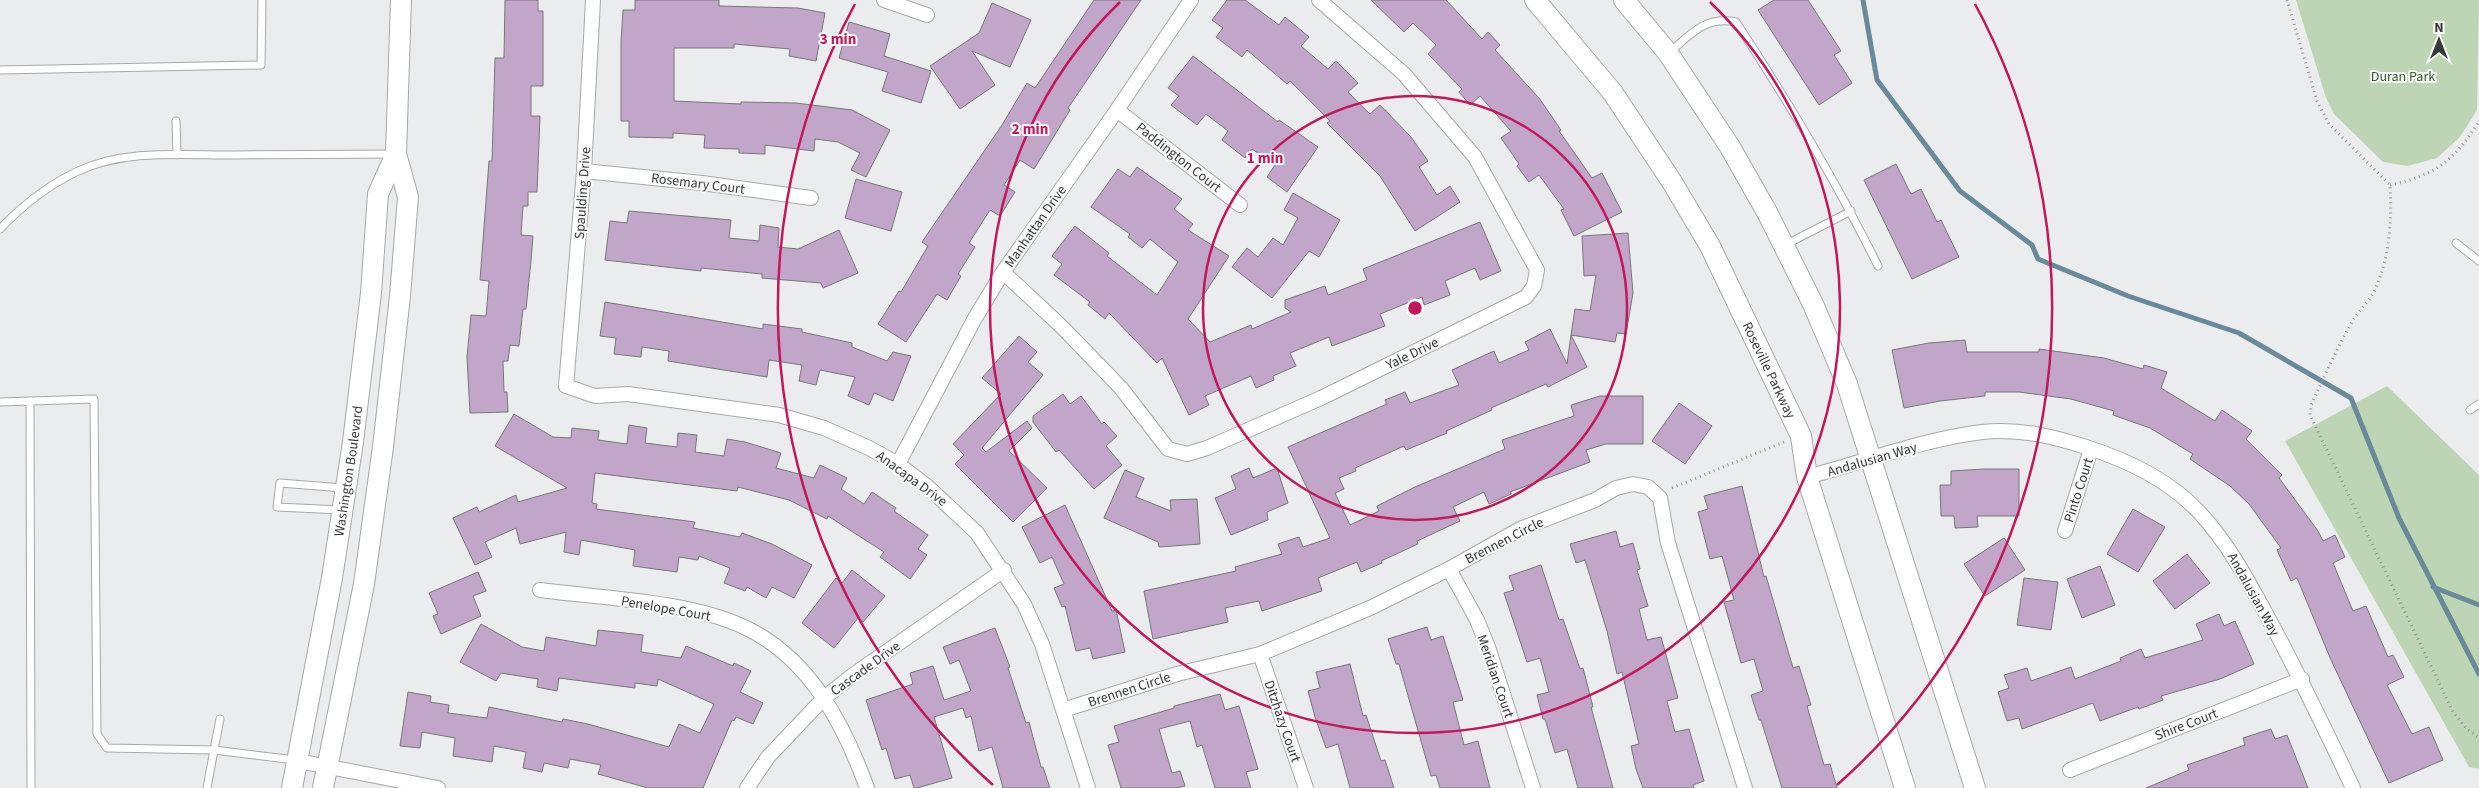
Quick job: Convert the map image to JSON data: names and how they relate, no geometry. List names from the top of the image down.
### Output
{
  "streets": {
    "main road": ["Roseville Parkway", "Washington Boulevard"],
    "street": [
      "Paddington Court",
      "Rosemary Court",
      "Spaulding Drive",
      "Manhattan Drive",
      "Yale Drive",
      "Andalusian Way",
      "Anacapa Drive",
      "Pinto Court",
      "Brennen Circle",
      "Penelope Court",
      "Cascade Drive",
      "Meridian Court",
      "Ditzhazy Court",
      "Shire Court"
    ]
  },
  "crossings": [
    ["Paddington Court", "Manhattan Drive"],
    ["Rosemary Court", "Spaulding Drive"],
    ["Spaulding Drive", "Anacapa Drive"],
    ["Manhattan Drive", "Yale Drive"],
    ["Manhattan Drive", "Anacapa Drive"],
    ["Roseville Parkway", "Andalusian Way"],
    ["Andalusian Way", "Pinto Court"],
    ["Andalusian Way", "Shire Court"],
    ["Anacapa Drive", "Brennen Circle"],
    ["Anacapa Drive", "Cascade Drive"],
    ["Brennen Circle", "Meridian Court"],
    ["Brennen Circle", "Ditzhazy Court"],
    ["Penelope Court", "Cascade Drive"]
  ],
  "parks": ["Duran Park"],
  "north": "top",
  "rings": ["3 min", "2 min", "1 min"]
}
